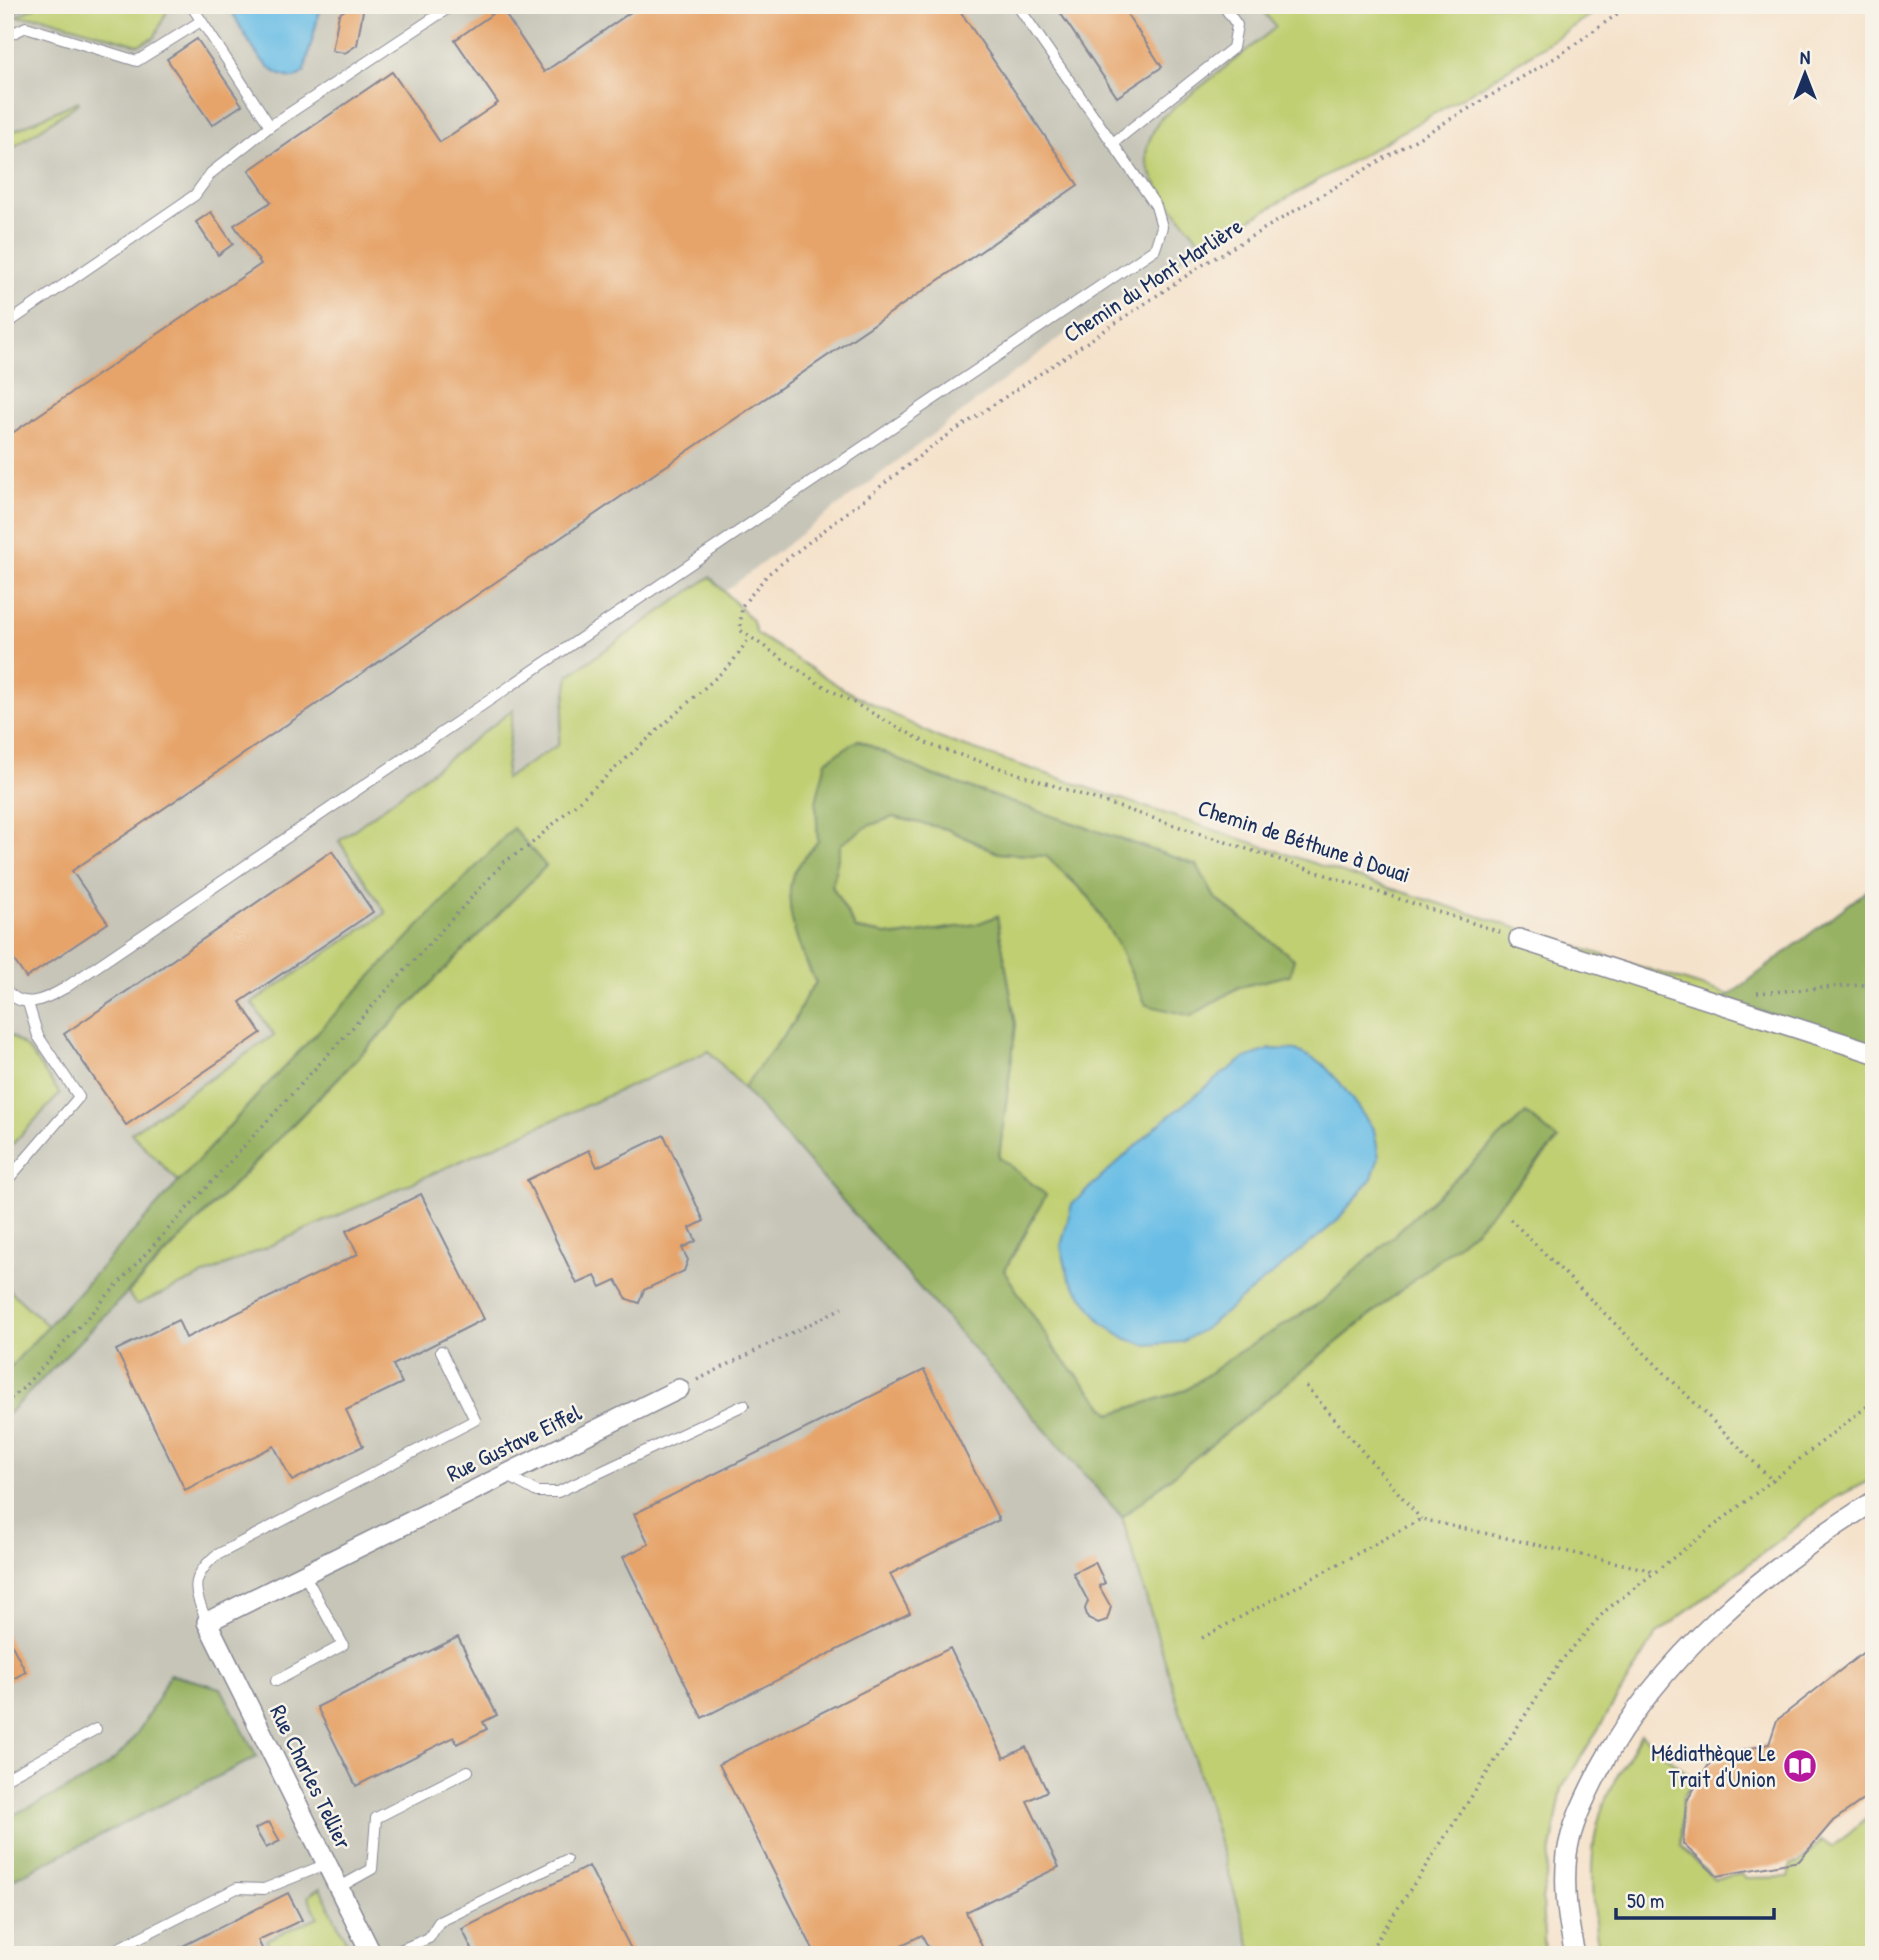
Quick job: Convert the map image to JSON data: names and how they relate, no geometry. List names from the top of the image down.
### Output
{
  "streets": {
    "street": ["Rue Gustave Eiffel", "Rue Charles Tellier"],
    "path": ["Chemin du Mont Marlière", "Chemin de Béthune à Douai"]
  },
  "crossings": [
    ["Chemin du Mont Marlière", "Chemin de Béthune à Douai"],
    ["Rue Gustave Eiffel", "Rue Charles Tellier"]
  ],
  "places": {
    "library": ["Médiathèque Le Trait d'Union"]
  },
  "scale_bar": "50 m",
  "north": "top"
}
